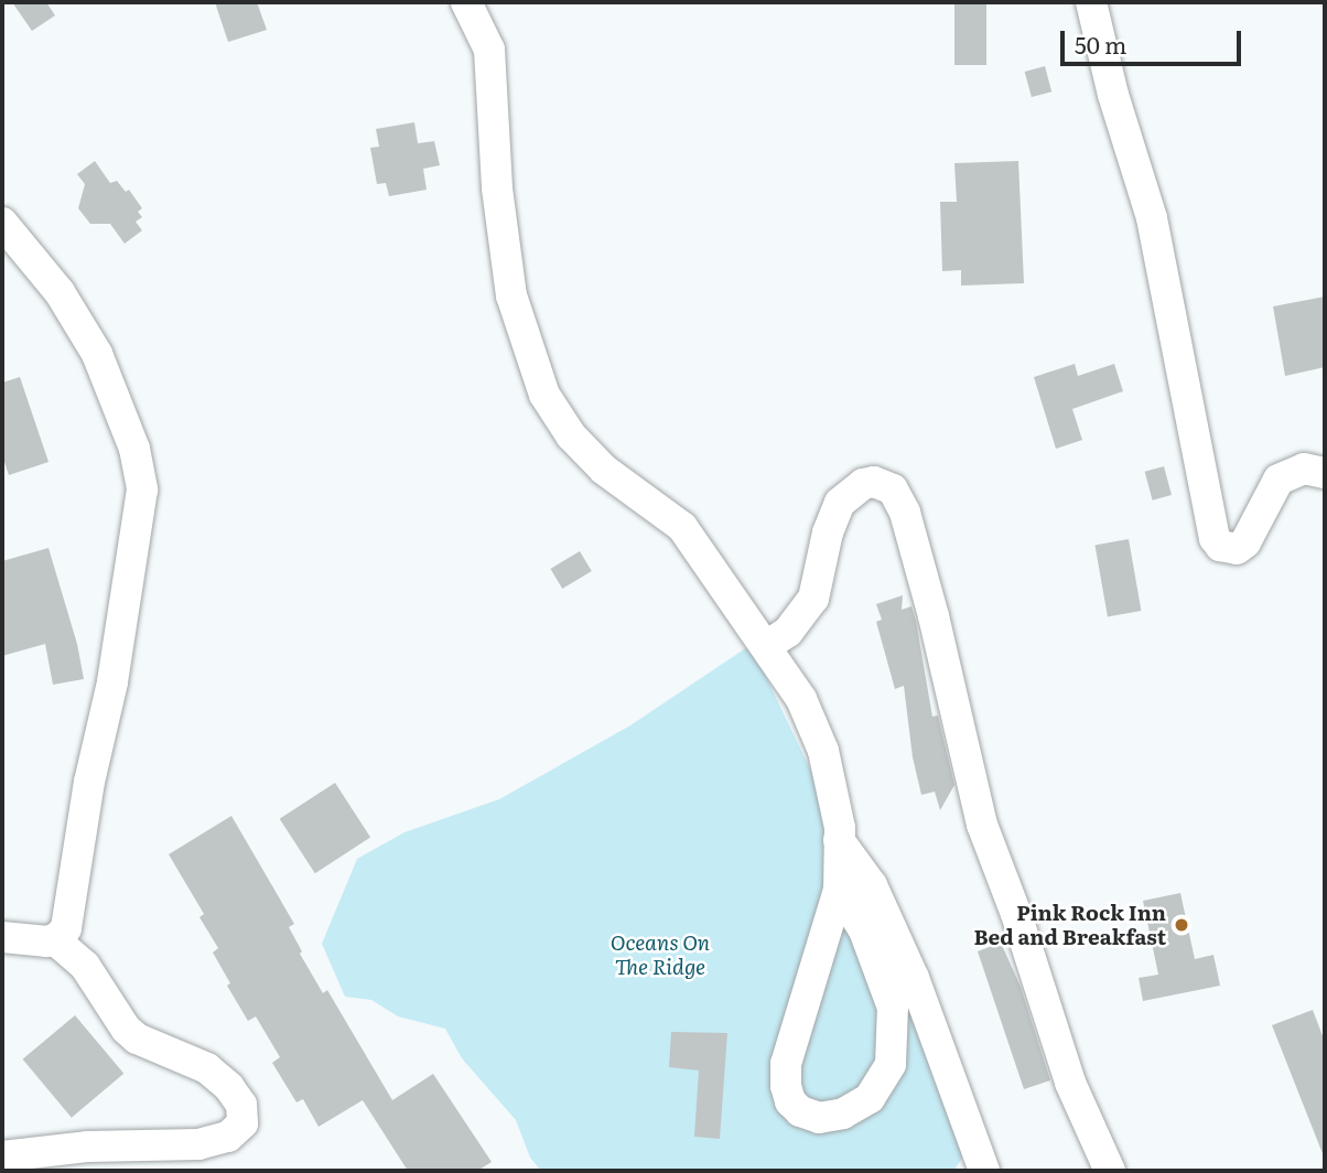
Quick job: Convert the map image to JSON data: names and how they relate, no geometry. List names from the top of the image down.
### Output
{
  "parks": ["Oceans On The Ridge"],
  "places": ["Pink Rock Inn Bed and Breakfast"],
  "scale_bar": "50 m"
}
